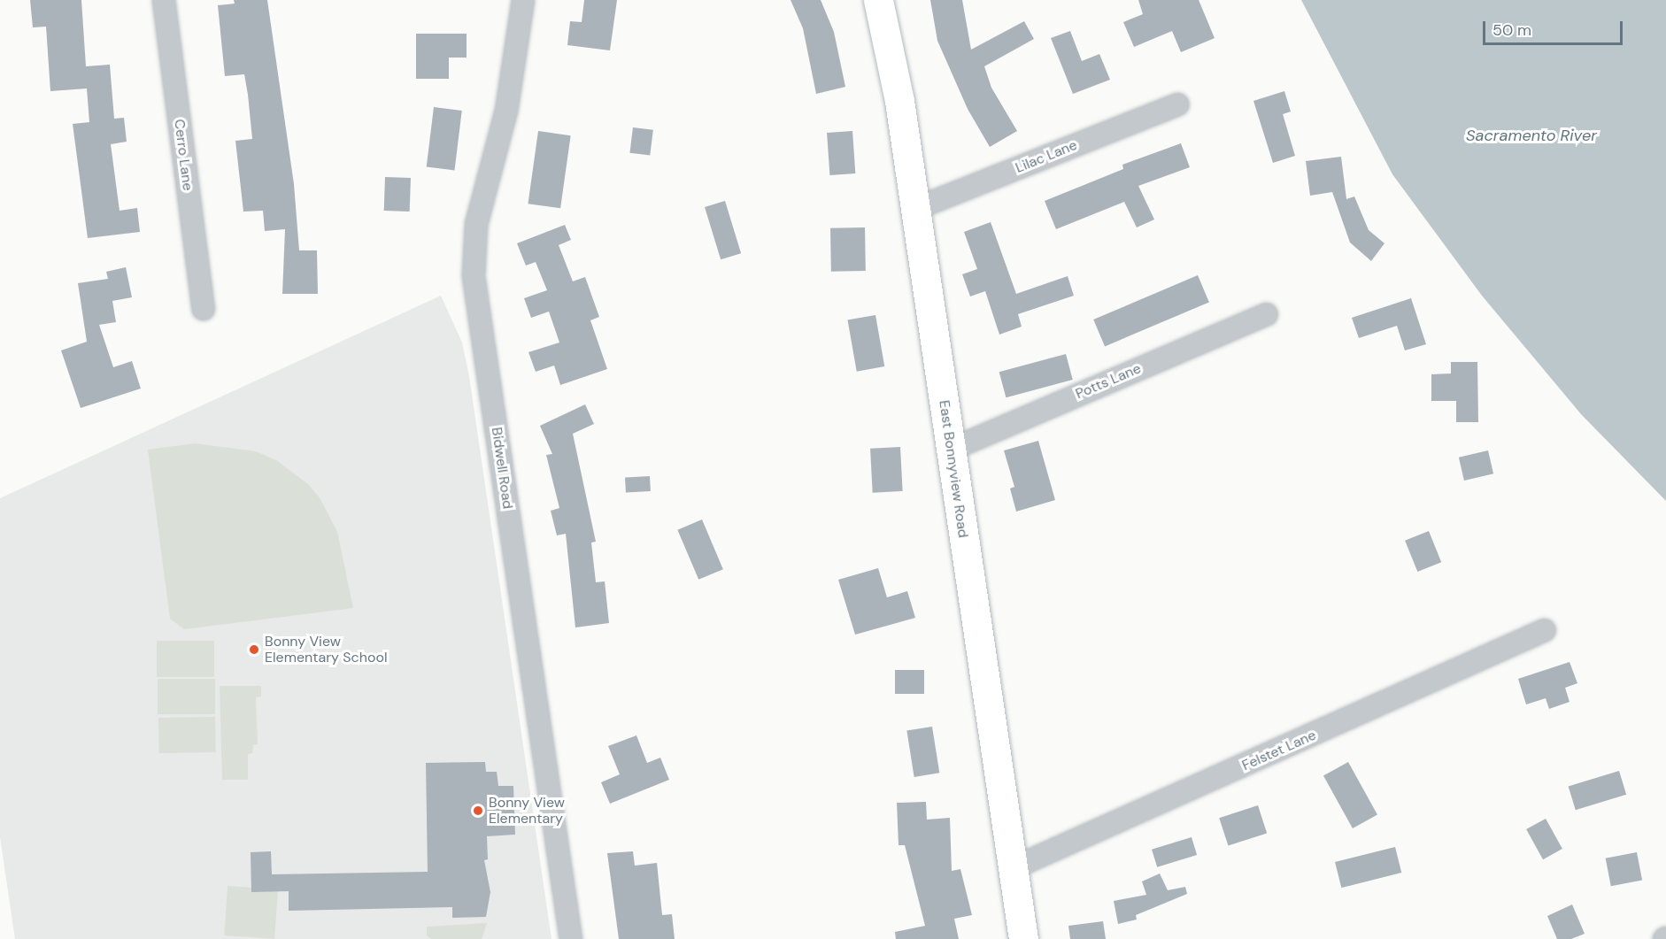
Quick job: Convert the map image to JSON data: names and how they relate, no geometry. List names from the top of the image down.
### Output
{
  "streets": {
    "street": [
      "Cerro Lane",
      "Lilac Lane",
      "Potts Lane",
      "Bidwell Road",
      "East Bonnyview Road",
      "Felstet Lane"
    ]
  },
  "crossings": [
    ["Lilac Lane", "East Bonnyview Road"],
    ["Potts Lane", "East Bonnyview Road"],
    ["East Bonnyview Road", "Felstet Lane"]
  ],
  "water": ["Sacramento River"],
  "places": ["Bonny View Elementary School", "Bonny View Elementary"],
  "scale_bar": "50 m"
}
